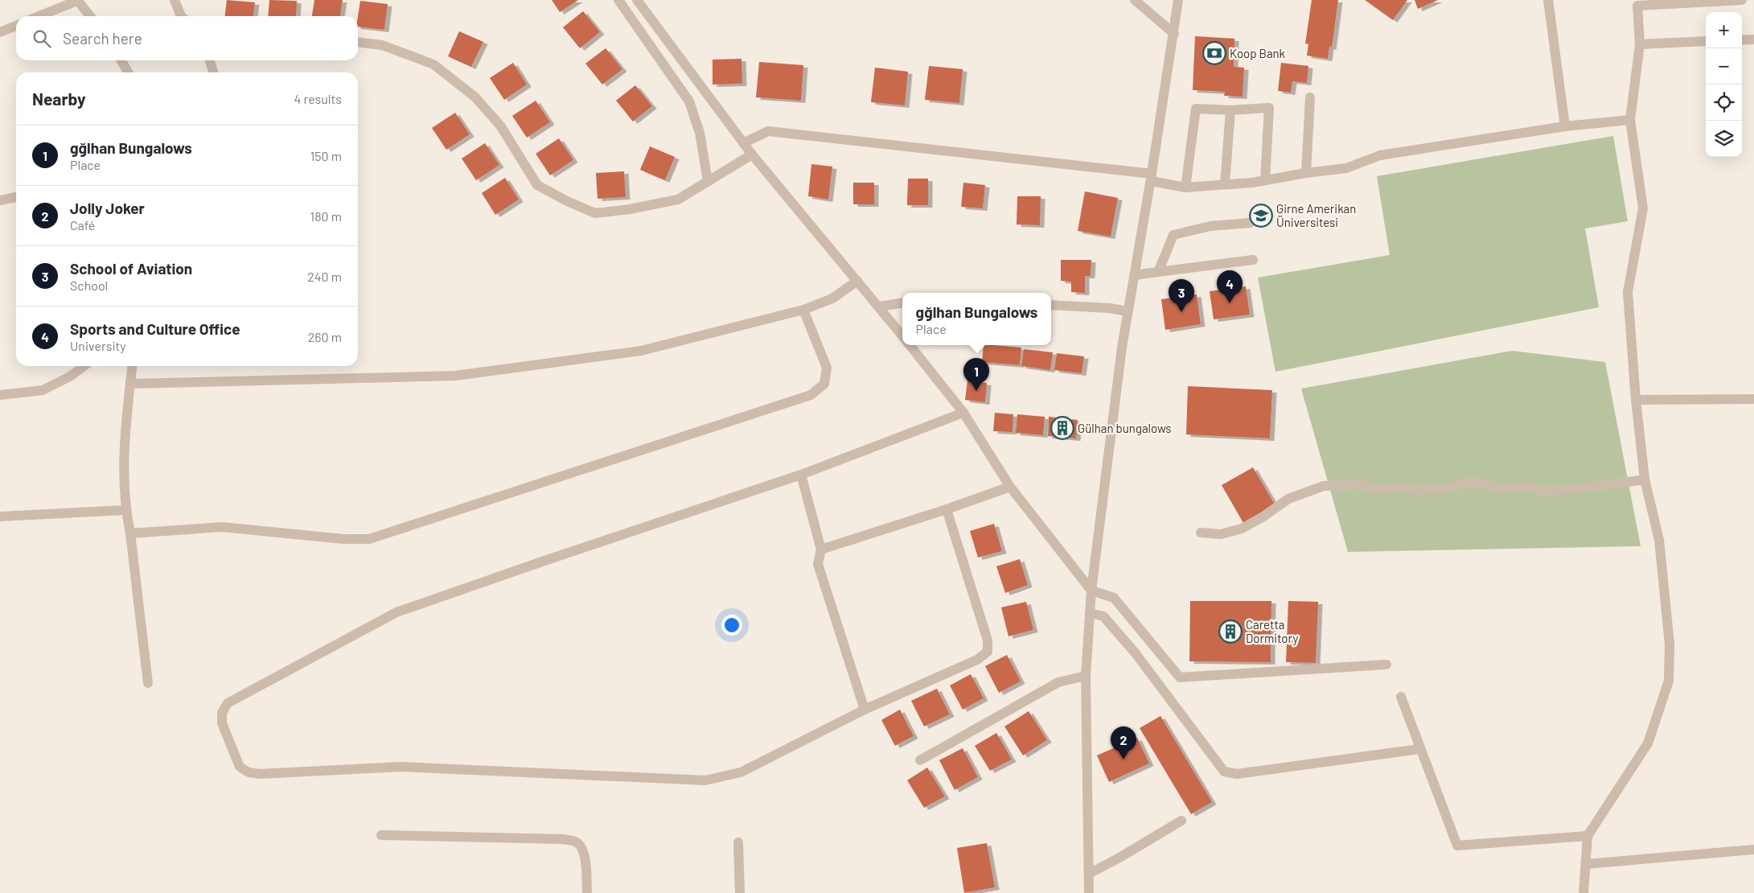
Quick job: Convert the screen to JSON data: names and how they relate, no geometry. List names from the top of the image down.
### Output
{
  "places": {
    "bank": ["Koop Bank"],
    "school or university": ["Girne Amerikan Üniversitesi"],
    "building": ["Gülhan bungalows", "Caretta Dormitory"]
  },
  "page": {
    "map_buttons": ["+", "−"],
    "search": "Search here",
    "heading": ["Nearby", "4 results"],
    "list": [
      {
        "mark": "1",
        "name": "gğlhan Bungalows",
        "note": "Place",
        "value": "150 m"
      },
      {
        "mark": "2",
        "name": "Jolly Joker",
        "note": "Café",
        "value": "180 m"
      },
      {
        "mark": "3",
        "name": "School of Aviation",
        "note": "School",
        "value": "240 m"
      },
      {
        "mark": "4",
        "name": "Sports and Culture Office",
        "note": "University",
        "value": "260 m"
      }
    ],
    "pins": [
      "4",
      "3",
      "1",
      "2"
    ],
    "popup": ["gğlhan Bungalows", "Place"]
  }
}
